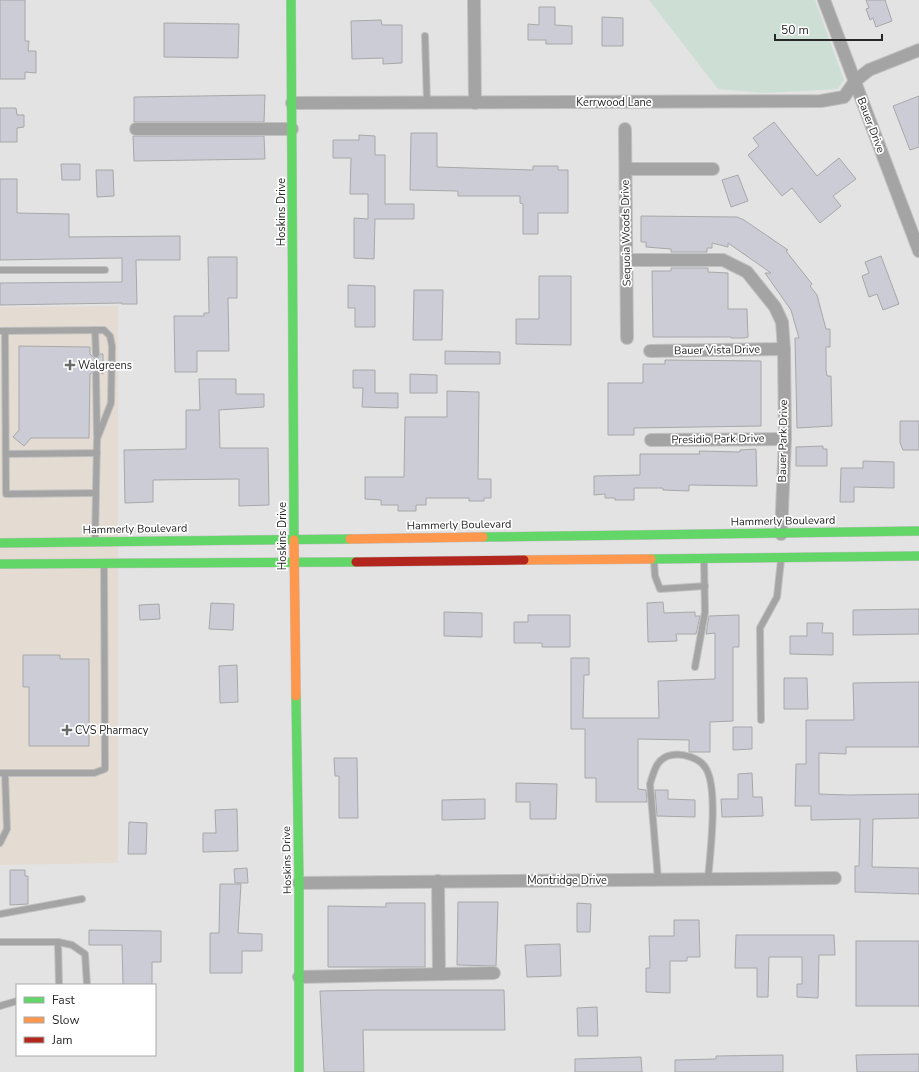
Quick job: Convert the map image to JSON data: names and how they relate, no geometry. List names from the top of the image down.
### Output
{
  "streets": {
    "main road": ["Hoskins Drive", "Hammerly Boulevard"],
    "street": [
      "Kerrwood Lane",
      "Bauer Drive",
      "Sequoia Woods Drive",
      "Bauer Vista Drive",
      "Presidio Park Drive",
      "Bauer Park Drive",
      "Montridge Drive"
    ]
  },
  "crossings": [
    ["Kerrwood Lane", "Bauer Drive"],
    ["Kerrwood Lane", "Hoskins Drive"],
    ["Hoskins Drive", "Hammerly Boulevard"],
    ["Hoskins Drive", "Montridge Drive"],
    ["Sequoia Woods Drive", "Bauer Park Drive"],
    ["Bauer Vista Drive", "Bauer Park Drive"],
    ["Presidio Park Drive", "Bauer Park Drive"],
    ["Bauer Park Drive", "Hammerly Boulevard"]
  ],
  "places": {
    "health": ["Walgreens", "CVS Pharmacy"]
  },
  "legend": ["Fast", "Slow", "Jam"],
  "scale_bar": "50 m"
}
